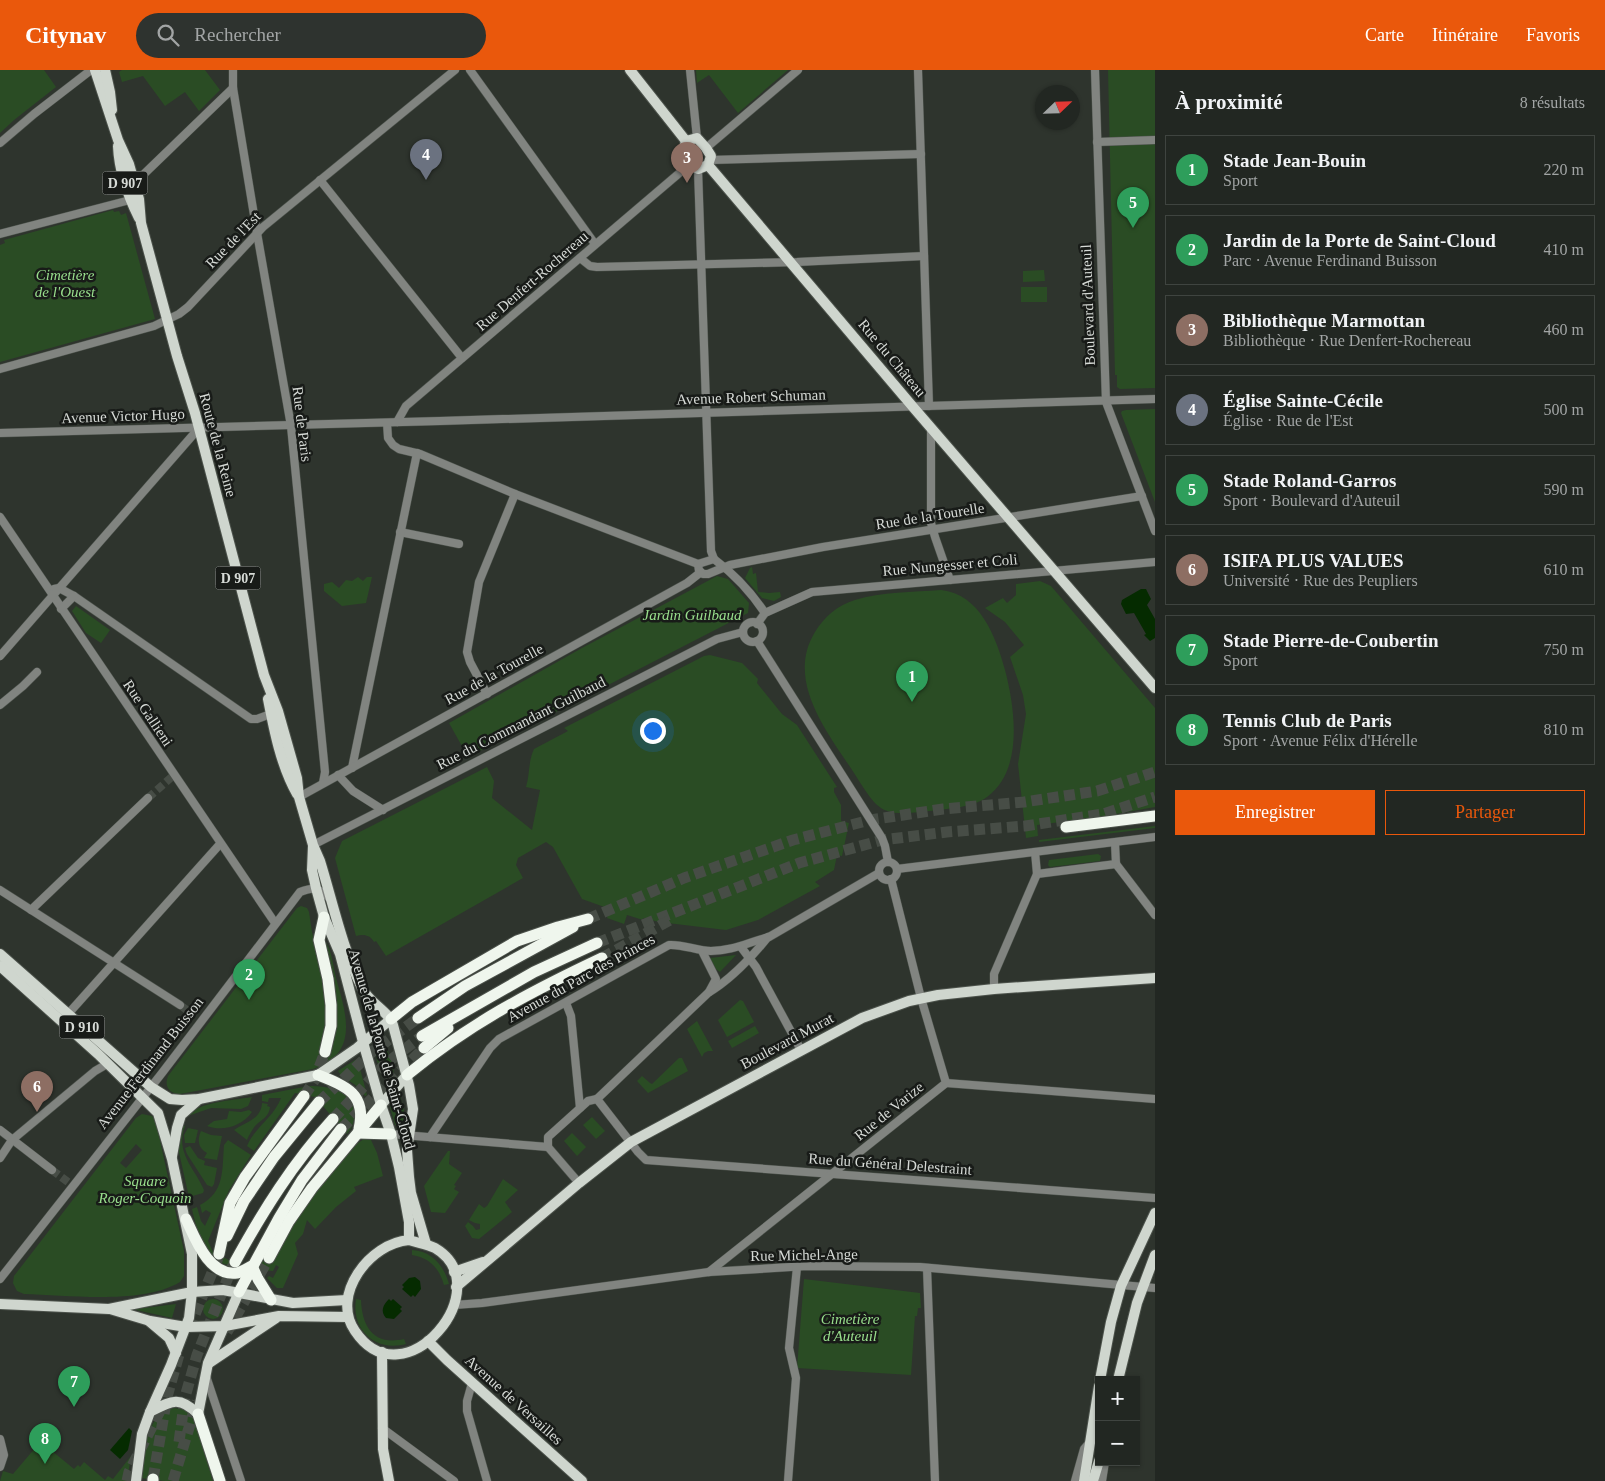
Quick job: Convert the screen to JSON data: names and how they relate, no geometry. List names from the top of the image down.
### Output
{
  "streets": {
    "main road": [
      "D 907",
      "Rue du Château",
      "Route de la Reine",
      "D 910",
      "Boulevard Murat",
      "Avenue de la Porte de Saint-Cloud",
      "Avenue de Versailles"
    ],
    "street": [
      "Rue de l'Est",
      "Rue Denfert-Rochereau",
      "Boulevard d'Auteuil",
      "Avenue Robert Schuman",
      "Avenue Victor Hugo",
      "Rue de Paris",
      "Rue de la Tourelle",
      "Rue Nungesser et Coli",
      "Rue Gallieni",
      "Rue du Commandant Guilbaud",
      "Avenue du Parc des Princes",
      "Avenue Ferdinand Buisson",
      "Rue de Varize",
      "Rue du Général Delestraint",
      "Rue Michel-Ange"
    ]
  },
  "crossings": [
    ["Rue de l'Est", "Rue de Paris"],
    ["Rue de l'Est", "Route de la Reine"],
    ["Rue Denfert-Rochereau", "Rue du Château"],
    ["Rue Denfert-Rochereau", "Avenue Robert Schuman"],
    ["Rue Denfert-Rochereau", "Avenue Victor Hugo"],
    ["Boulevard d'Auteuil", "Avenue Robert Schuman"],
    ["Boulevard d'Auteuil", "Rue de la Tourelle"],
    ["Rue du Château", "Avenue Robert Schuman"],
    ["Rue du Château", "Rue de la Tourelle"],
    ["Rue du Château", "Rue Nungesser et Coli"],
    ["Avenue Robert Schuman", "Avenue Victor Hugo"],
    ["Avenue Victor Hugo", "Rue de Paris"],
    ["Avenue Victor Hugo", "Route de la Reine"],
    ["Rue de Paris", "Rue de la Tourelle"],
    ["Route de la Reine", "Rue de la Tourelle"],
    ["Route de la Reine", "Rue du Commandant Guilbaud"],
    ["Route de la Reine", "Avenue de la Porte de Saint-Cloud"],
    ["Rue Nungesser et Coli", "Rue du Commandant Guilbaud"],
    ["Rue Gallieni", "Avenue Ferdinand Buisson"],
    ["Rue du Commandant Guilbaud", "Avenue de la Porte de Saint-Cloud"],
    ["Avenue du Parc des Princes", "Rue de Varize"],
    ["D 910", "Avenue Ferdinand Buisson"],
    ["Boulevard Murat", "Avenue de la Porte de Saint-Cloud"],
    ["Boulevard Murat", "Rue de Varize"],
    ["Boulevard Murat", "Rue du Général Delestraint"],
    ["Boulevard Murat", "Rue Michel-Ange"],
    ["Boulevard Murat", "Avenue de Versailles"],
    ["Avenue de la Porte de Saint-Cloud", "Avenue Ferdinand Buisson"],
    ["Avenue de la Porte de Saint-Cloud", "Rue Michel-Ange"],
    ["Avenue de la Porte de Saint-Cloud", "Avenue de Versailles"],
    ["Rue de Varize", "Rue du Général Delestraint"],
    ["Rue de Varize", "Rue Michel-Ange"],
    ["Rue Michel-Ange", "Avenue de Versailles"]
  ],
  "parks": [
    "Cimetière de l'Ouest",
    "Jardin Guilbaud",
    "Square Roger-Coquoin",
    "Cimetière d'Auteuil"
  ],
  "north": "top right",
  "page": {
    "header": "Citynav",
    "search": "Rechercher",
    "nav": ["Carte", "Itinéraire", "Favoris"],
    "heading": ["À proximité", "8 résultats"],
    "list": [
      {
        "mark": "1",
        "name": "Stade Jean-Bouin",
        "note": "Sport",
        "value": "220 m"
      },
      {
        "mark": "2",
        "name": "Jardin de la Porte de Saint-Cloud",
        "note": "Parc · Avenue Ferdinand Buisson",
        "value": "410 m"
      },
      {
        "mark": "3",
        "name": "Bibliothèque Marmottan",
        "note": "Bibliothèque · Rue Denfert-Rochereau",
        "value": "460 m"
      },
      {
        "mark": "4",
        "name": "Église Sainte-Cécile",
        "note": "Église · Rue de l'Est",
        "value": "500 m"
      },
      {
        "mark": "5",
        "name": "Stade Roland-Garros",
        "note": "Sport · Boulevard d'Auteuil",
        "value": "590 m"
      },
      {
        "mark": "6",
        "name": "ISIFA PLUS VALUES",
        "note": "Université · Rue des Peupliers",
        "value": "610 m"
      },
      {
        "mark": "7",
        "name": "Stade Pierre-de-Coubertin",
        "note": "Sport",
        "value": "750 m"
      },
      {
        "mark": "8",
        "name": "Tennis Club de Paris",
        "note": "Sport · Avenue Félix d'Hérelle",
        "value": "810 m"
      }
    ],
    "pins": [
      "4",
      "3",
      "5",
      "1",
      "2",
      "6",
      "7",
      "8"
    ],
    "buttons": ["Enregistrer", "Partager"],
    "map_buttons": ["+", "−"]
  }
}
